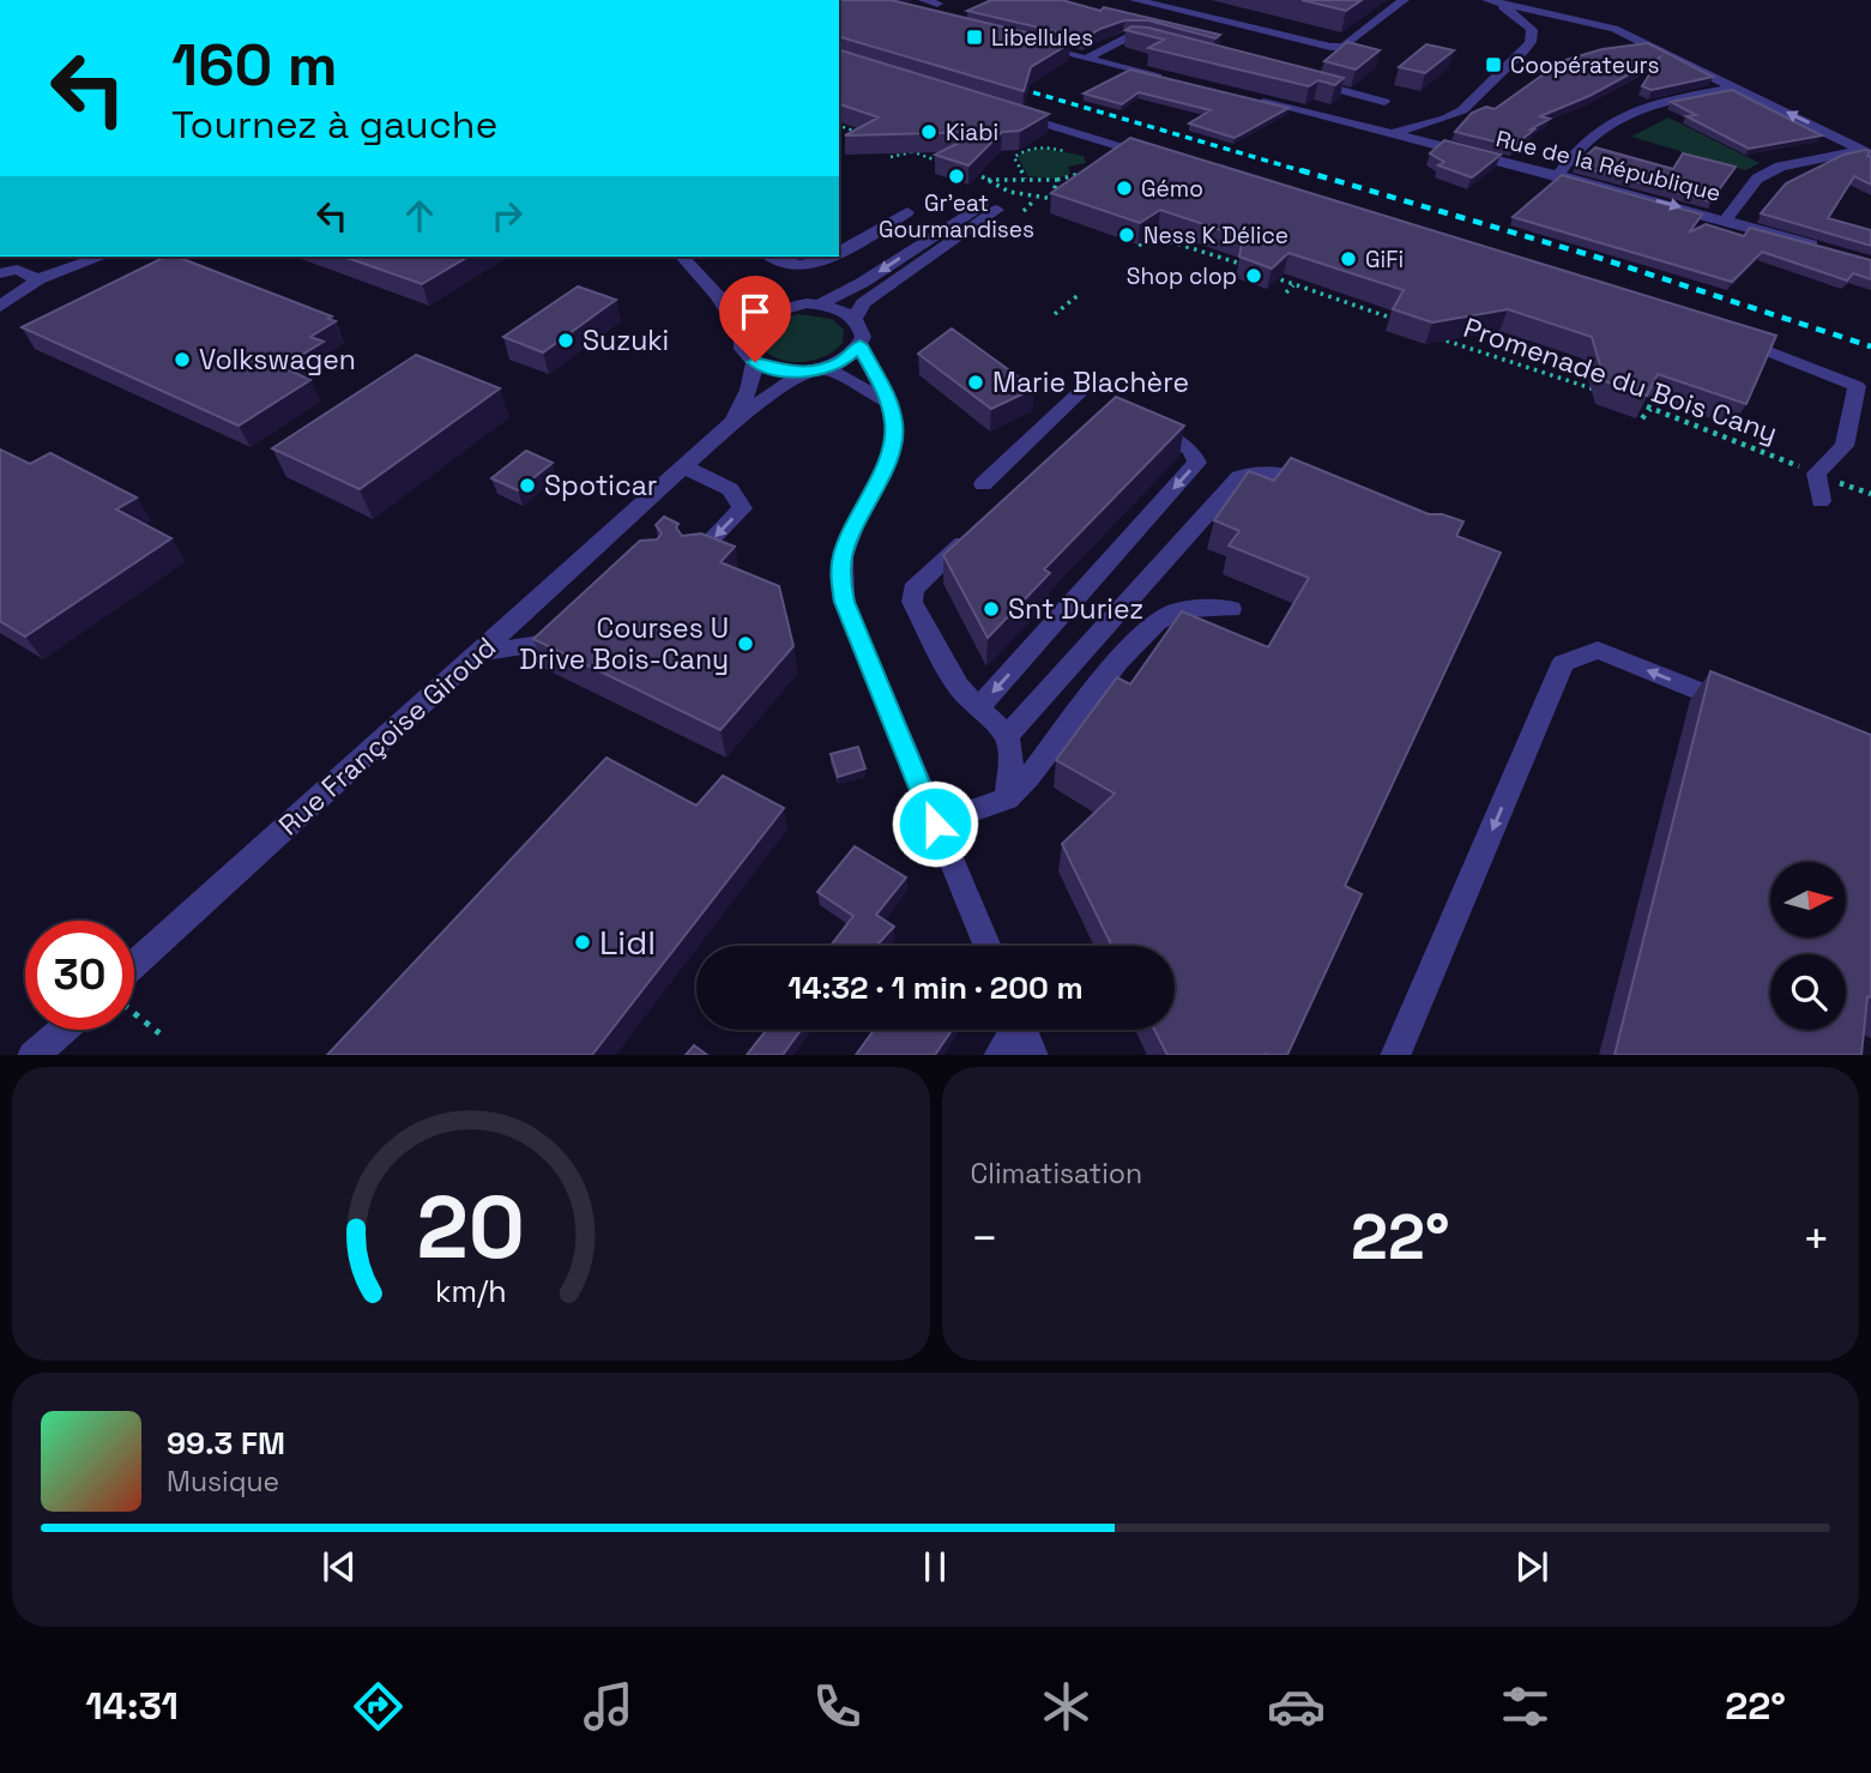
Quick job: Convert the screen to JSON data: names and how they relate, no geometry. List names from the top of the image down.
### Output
{
  "streets": {
    "street": ["Rue de la République", "Rue Françoise Giroud"],
    "path": ["Promenade du Bois Cany"]
  },
  "places": {
    "transit": ["Libellules", "Coopérateurs"],
    "other": [
      "Kiabi",
      "Gr'eat Gourmandises",
      "Gémo",
      "Ness K Délice",
      "GiFi",
      "Shop clop",
      "Suzuki",
      "Volkswagen",
      "Marie Blachère",
      "Spoticar",
      "Snt Duriez",
      "Courses U Drive Bois-Cany",
      "Lidl"
    ]
  },
  "north": "right",
  "page": {
    "turn": ["160 m", "Tournez à gauche"],
    "limit": "30",
    "trip": "14:32 · 1 min · 200 m",
    "tile": "Climatisation",
    "heat": ["−", "22°", "+"],
    "song": ["99.3 FM", "Musique"],
    "tabs": ["14:31", "22°"],
    "gauge": ["20", "km/h"]
  }
}
